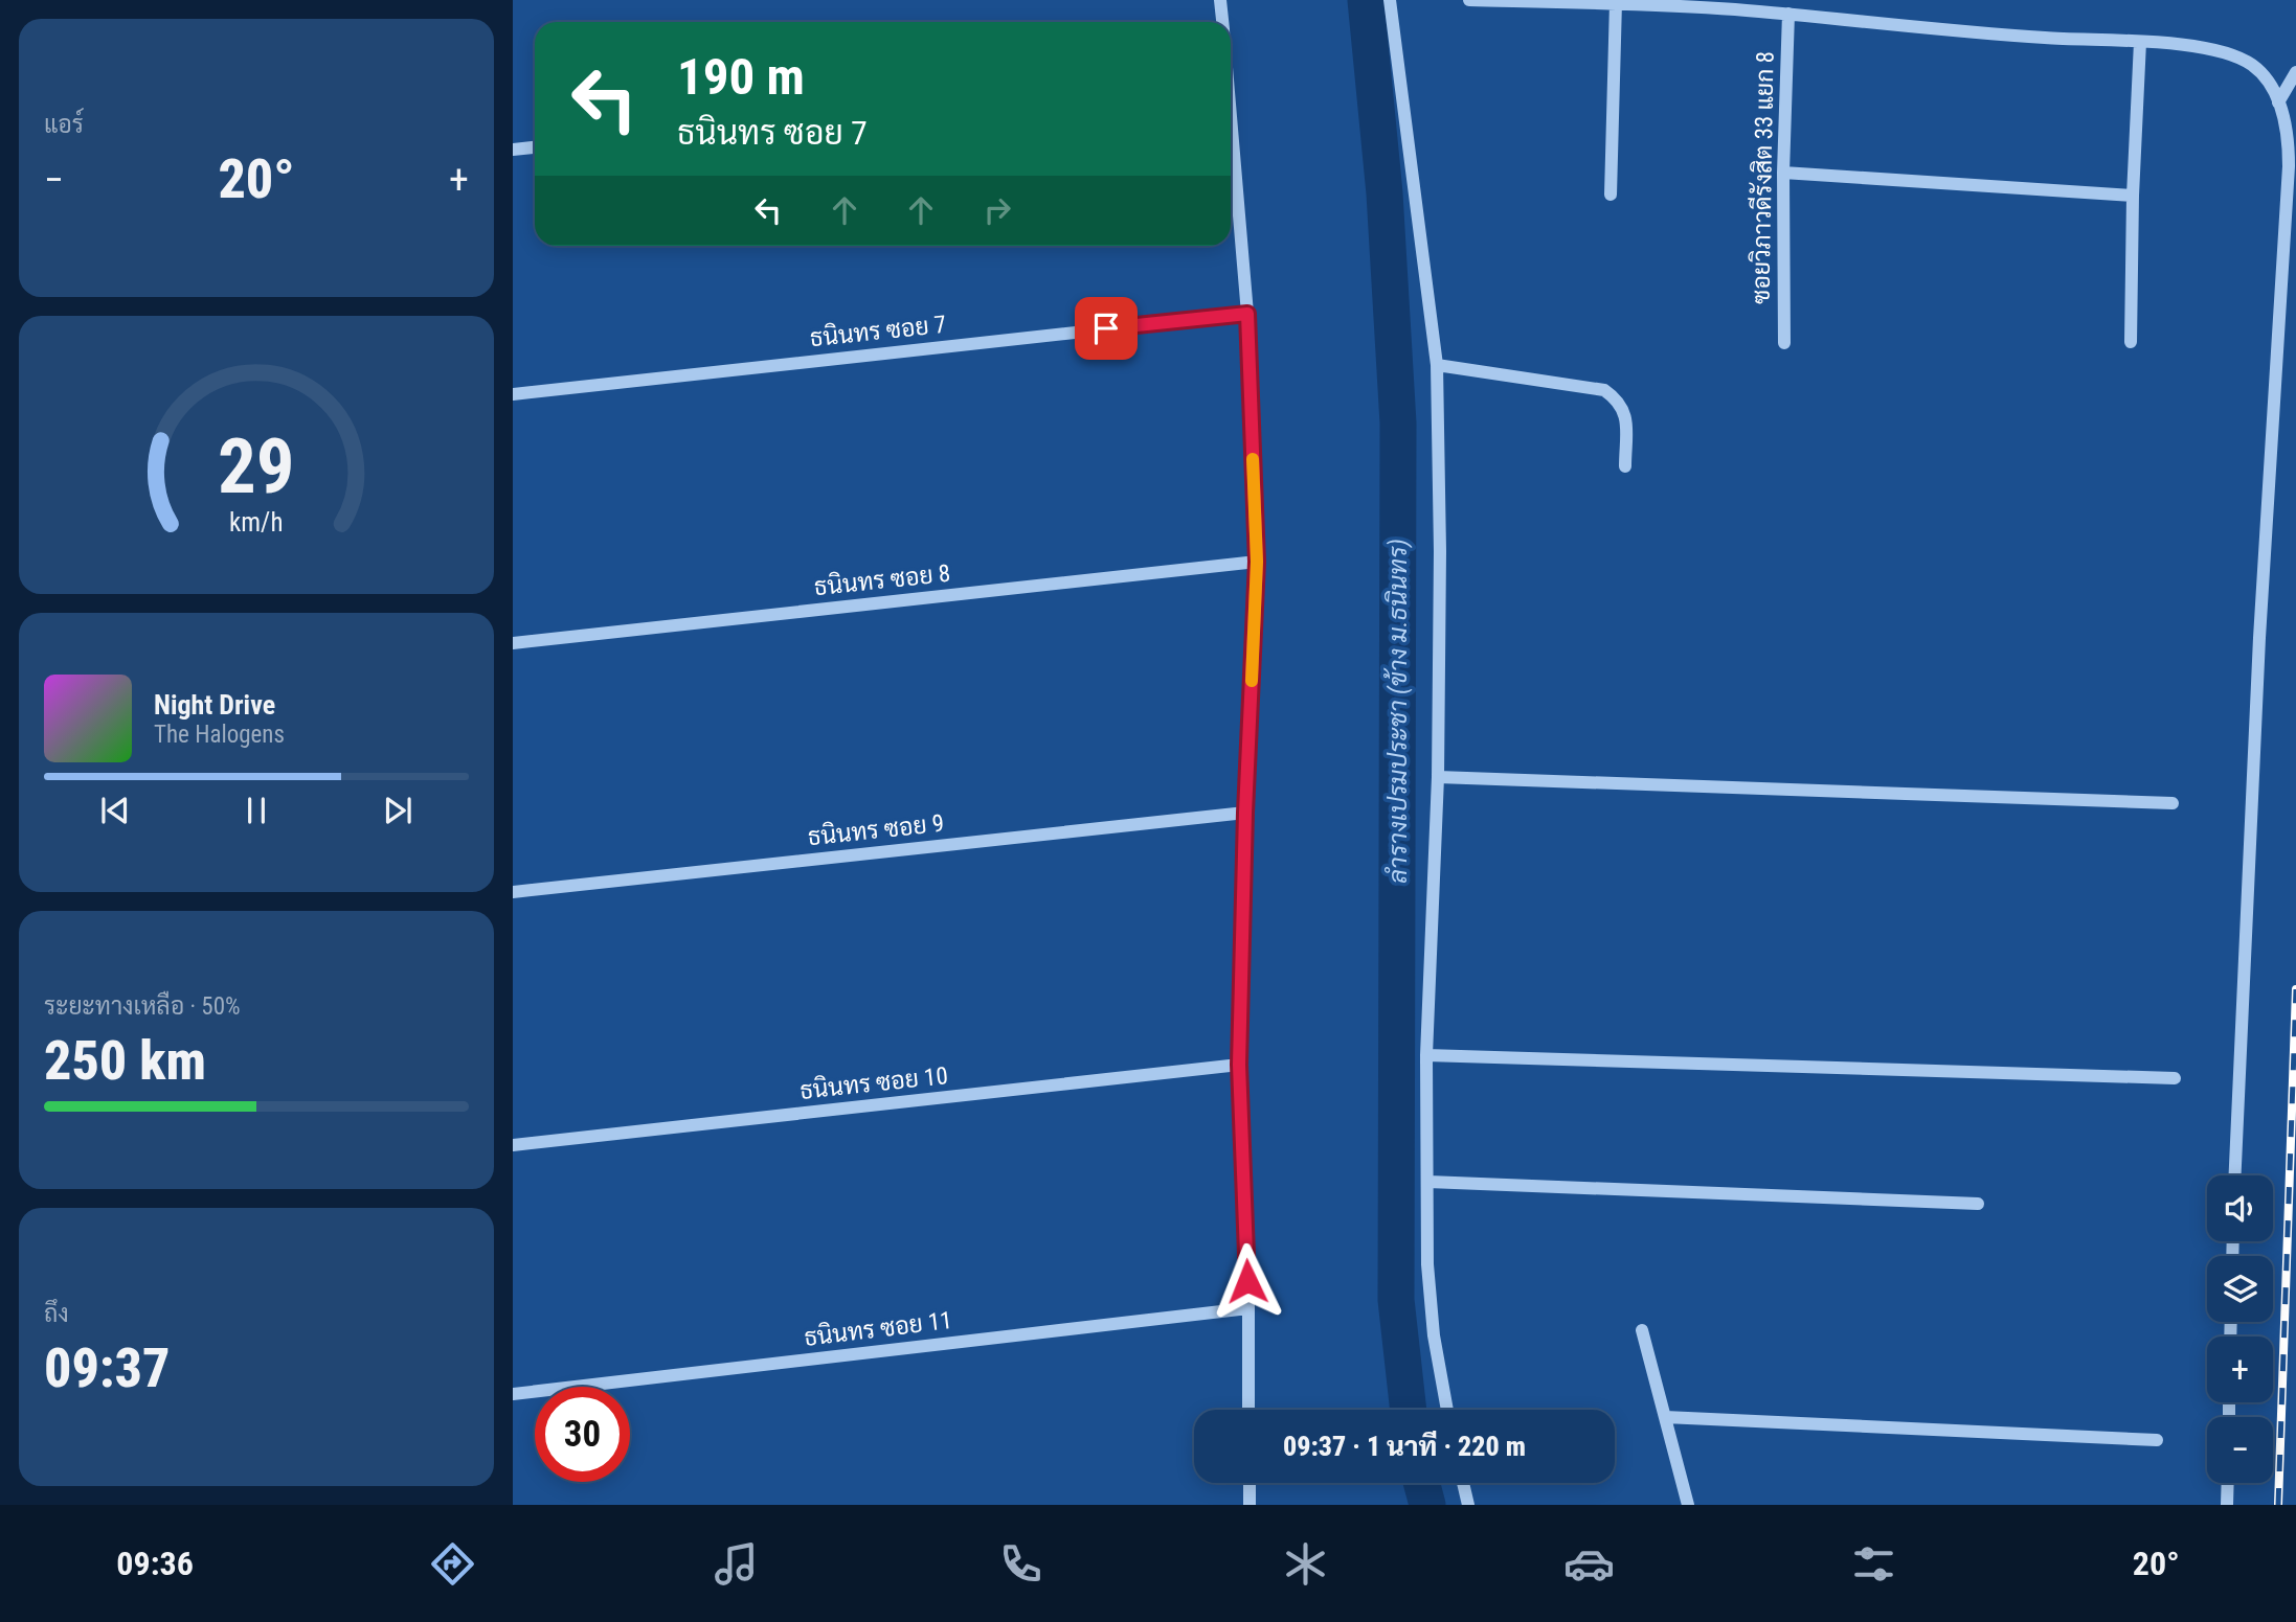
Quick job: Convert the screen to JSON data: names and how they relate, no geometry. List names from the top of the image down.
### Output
{
  "streets": {
    "street": [
      "ซอยวิภาวดีรังสิต 33 แยก 8",
      "ธนินทร ซอย 7",
      "ธนินทร ซอย 8",
      "ธนินทร ซอย 9",
      "ธนินทร ซอย 10",
      "ธนินทร ซอย 11"
    ]
  },
  "water": ["ลำรางเปรมประชา (ข้าง ม.ธนินทร)"],
  "page": {
    "tile": [
      "แอร์",
      ["ระยะทางเหลือ · 50%", "250 km"],
      ["ถึง", "09:37"]
    ],
    "turn": ["190 m", "ธนินทร ซอย 7"],
    "heat": ["−", "20°", "+"],
    "song": ["Night Drive", "The Halogens"],
    "map_buttons": ["+", "−"],
    "limit": "30",
    "trip": "09:37 · 1 นาที · 220 m",
    "tabs": ["09:36", "20°"],
    "gauge": ["29", "km/h"]
  }
}
